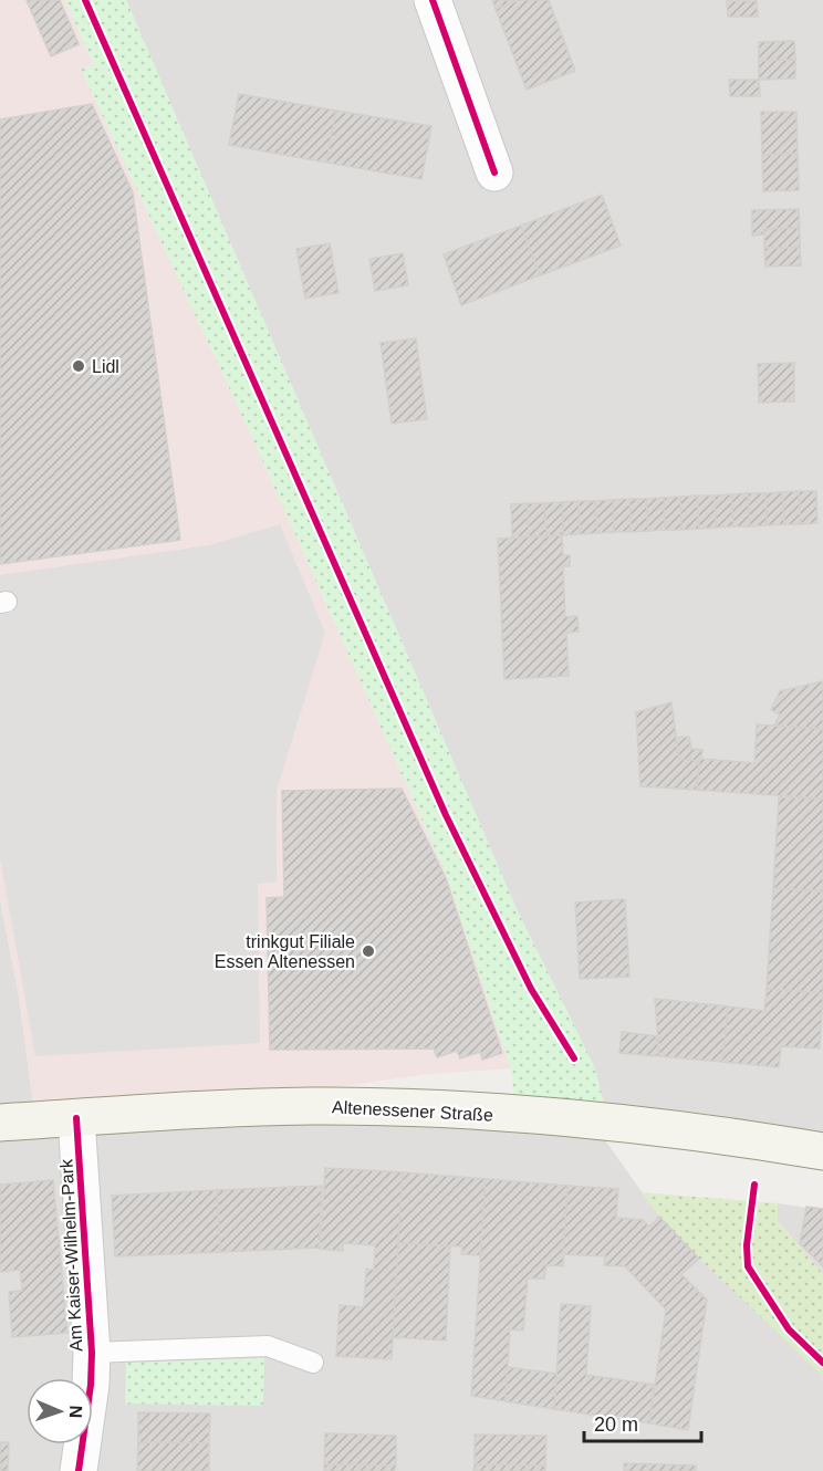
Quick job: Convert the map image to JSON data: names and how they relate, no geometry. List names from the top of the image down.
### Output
{
  "streets": {
    "main road": ["Altenessener Straße"],
    "street": ["Am Kaiser-Wilhelm-Park"]
  },
  "crossings": [
    ["Altenessener Straße", "Am Kaiser-Wilhelm-Park"]
  ],
  "places": ["Lidl", "trinkgut Filiale Essen Altenessen"],
  "scale_bar": "20 m",
  "north": "right"
}
